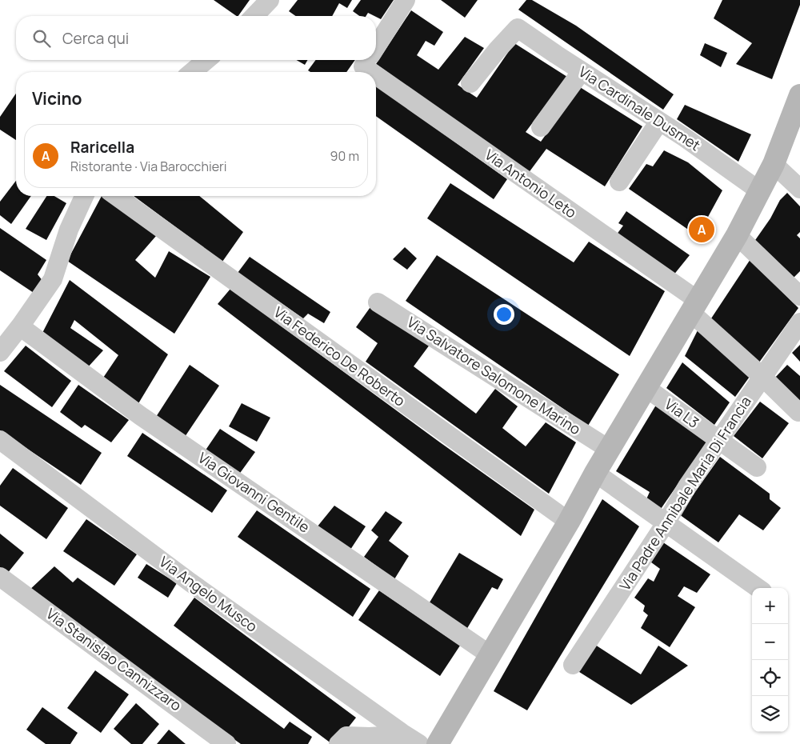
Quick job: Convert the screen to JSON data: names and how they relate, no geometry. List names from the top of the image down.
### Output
{
  "streets": {
    "street": [
      "Via Cardinale Dusmet",
      "Via Antonio Leto",
      "Via Federico De Roberto",
      "Via Salvatore Salomone Marino",
      "Via L3",
      "Via Giovanni Gentile",
      "Via Padre Annibale Maria Di Francia",
      "Via Angelo Musco",
      "Via Stanislao Cannizzaro"
    ]
  },
  "crossings": [
    ["Via Antonio Leto", "Via Padre Annibale Maria Di Francia"],
    ["Via L3", "Via Padre Annibale Maria Di Francia"]
  ],
  "page": {
    "search": "Cerca qui",
    "heading": "Vicino",
    "list": [
      {
        "mark": "A",
        "name": "Raricella",
        "note": "Ristorante · Via Barocchieri",
        "value": "90 m"
      }
    ],
    "pins": "A",
    "map_buttons": ["+", "−"]
  }
}
